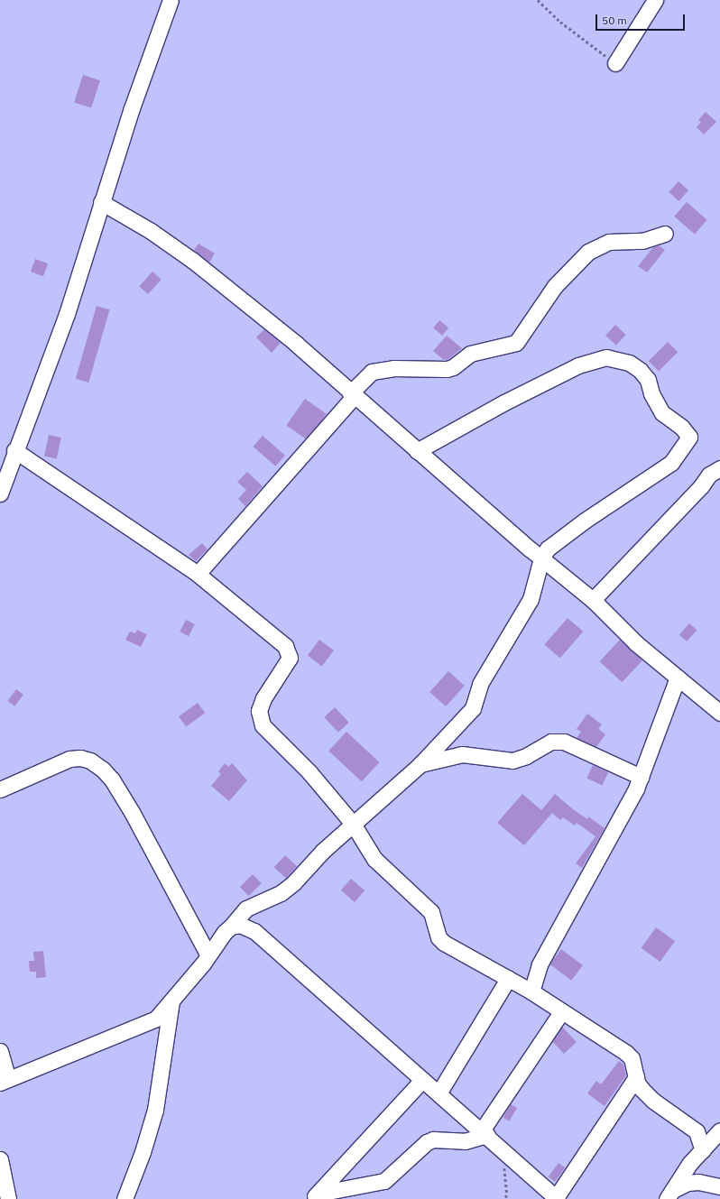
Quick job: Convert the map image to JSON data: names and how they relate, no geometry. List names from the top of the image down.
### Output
{
  "scale_bar": "50 m"
}
